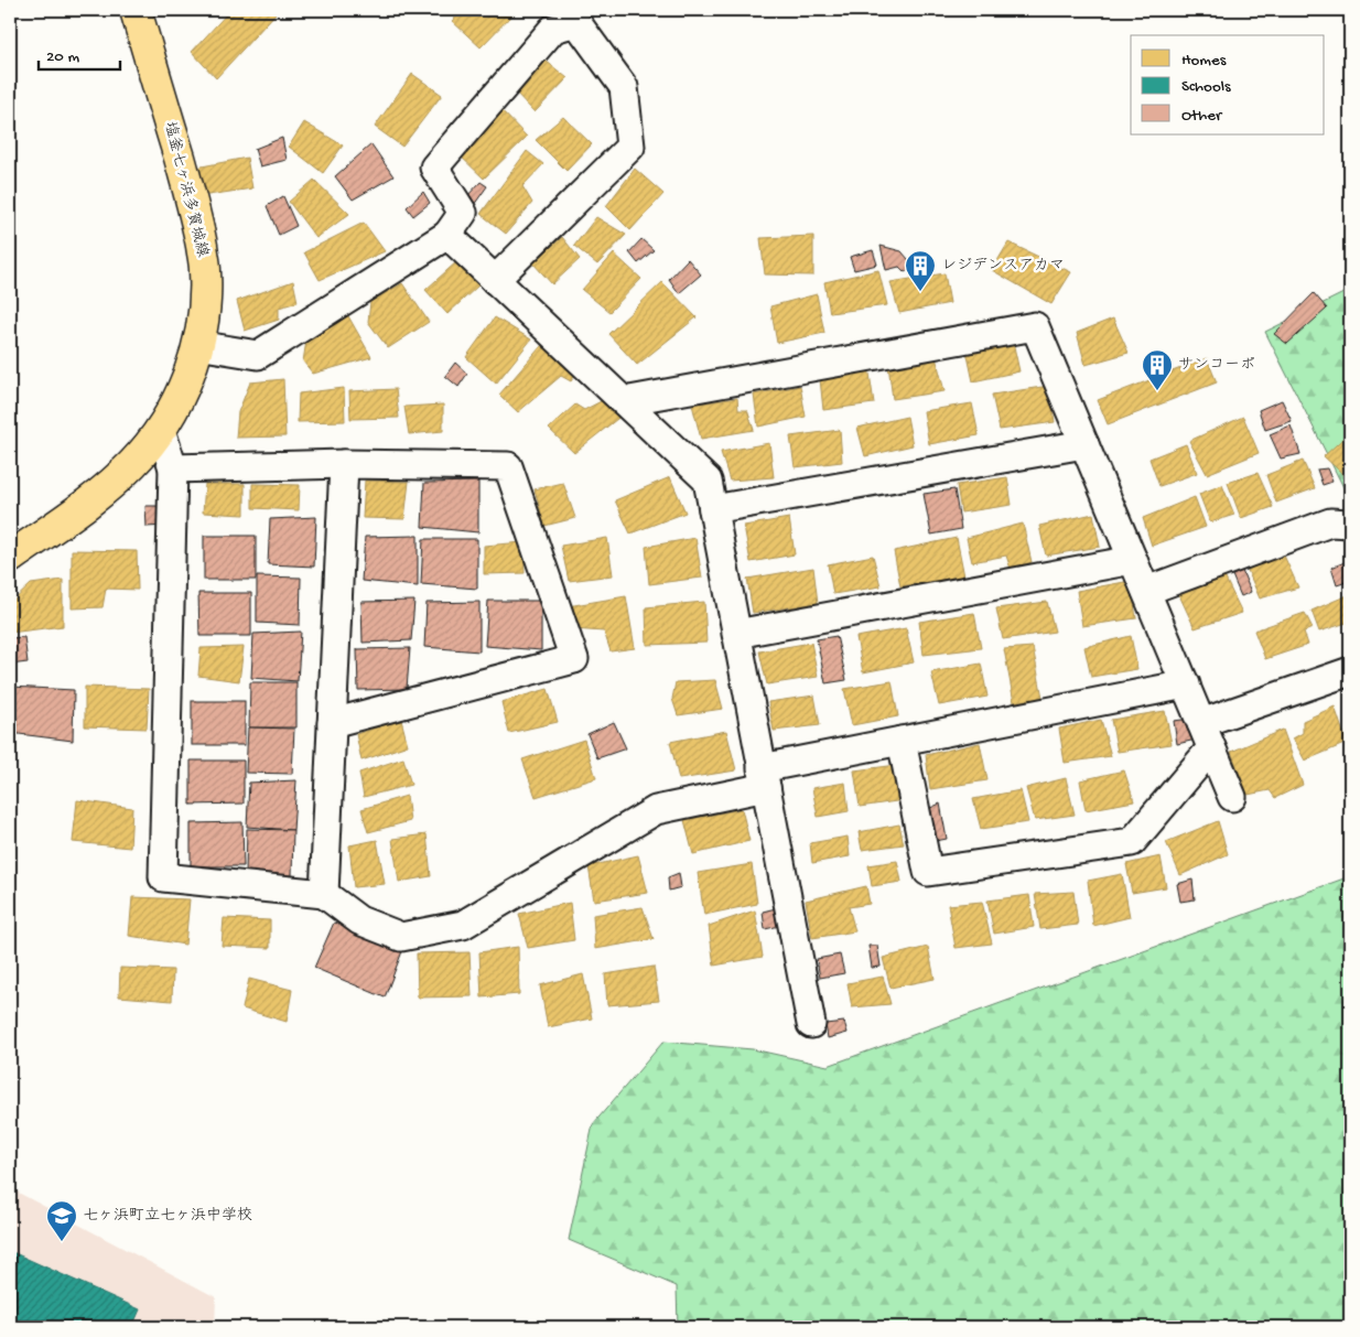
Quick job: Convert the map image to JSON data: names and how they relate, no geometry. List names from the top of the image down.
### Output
{
  "streets": {
    "main road": ["塩釜七ヶ浜多賀城線"]
  },
  "places": {
    "building": ["レジデンスアカマ", "サンコーポ"],
    "school or university": ["七ヶ浜町立七ヶ浜中学校"]
  },
  "legend": ["Homes", "Schools", "Other"],
  "scale_bar": "20 m"
}
